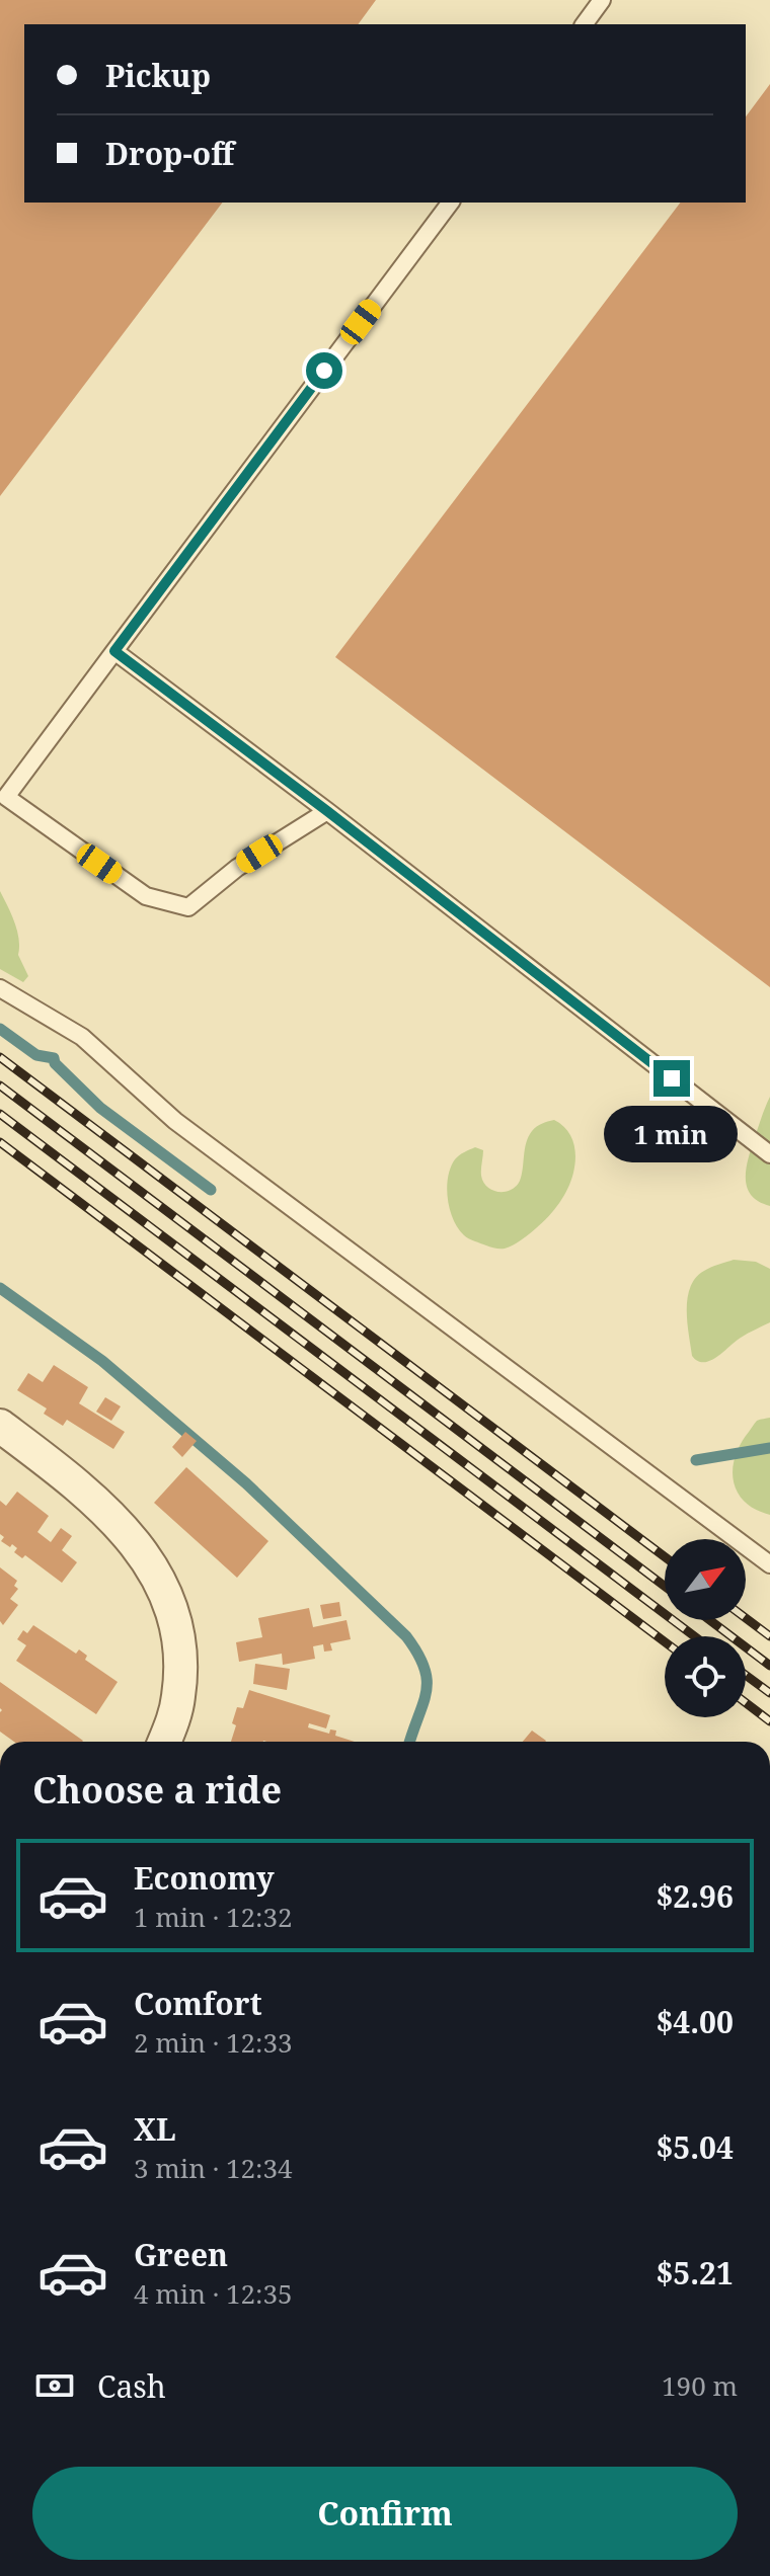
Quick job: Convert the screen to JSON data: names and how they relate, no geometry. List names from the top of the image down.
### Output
{
  "north": "top right",
  "page": {
    "banner": ["Pickup", "Drop-off"],
    "bubble": "1 min",
    "heading": "Choose a ride",
    "list": [
      {
        "name": "Economy",
        "note": "1 min · 12:32",
        "value": "$2.96"
      },
      {
        "name": "Comfort",
        "note": "2 min · 12:33",
        "value": "$4.00"
      },
      {
        "name": "XL",
        "note": "3 min · 12:34",
        "value": "$5.04"
      },
      {
        "name": "Green",
        "note": "4 min · 12:35",
        "value": "$5.21"
      }
    ],
    "pay": ["Cash", "190 m"],
    "buttons": "Confirm"
  }
}
